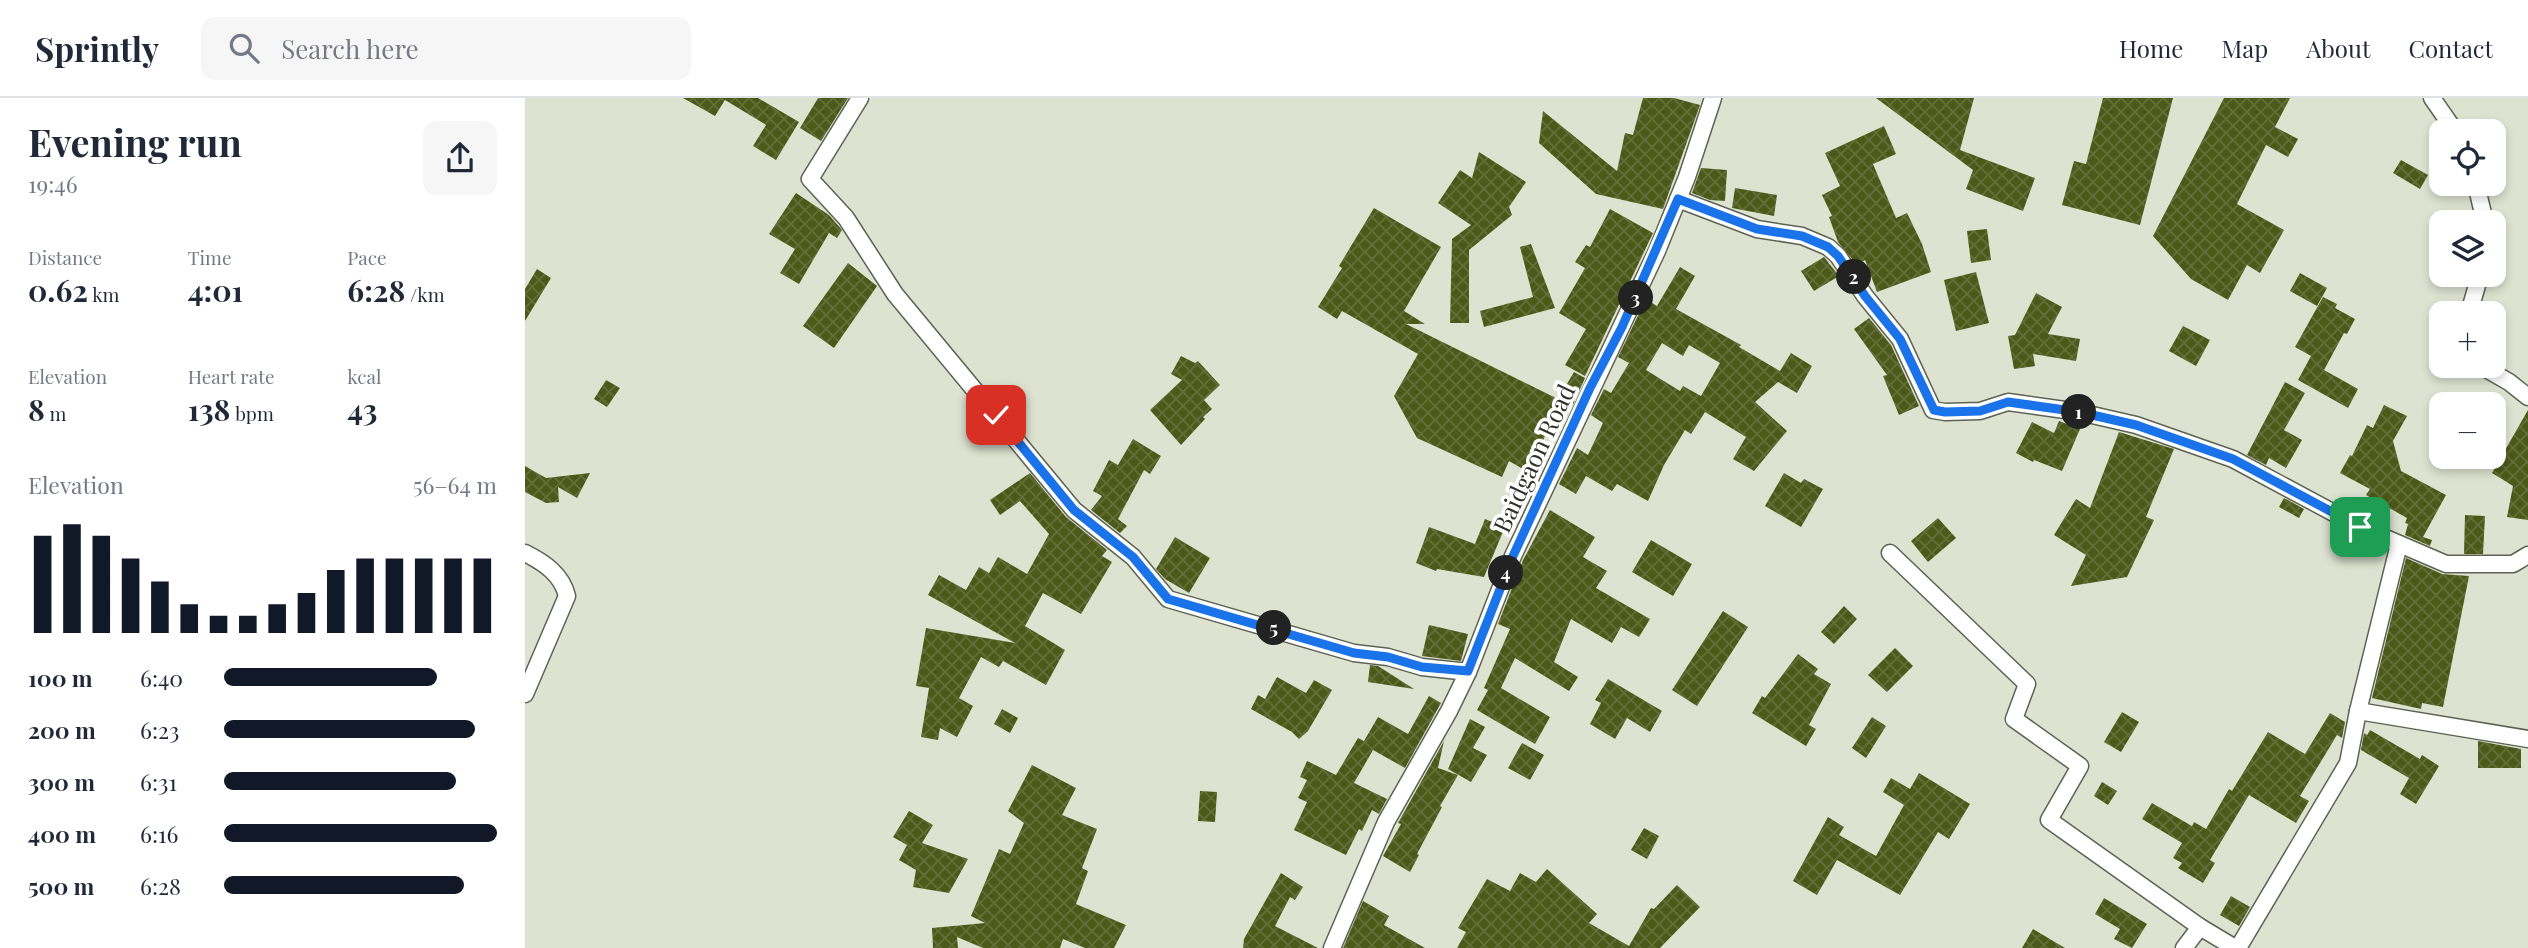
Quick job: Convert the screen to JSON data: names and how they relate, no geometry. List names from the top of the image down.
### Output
{
  "streets": {
    "street": ["Baidgaon Road"]
  },
  "page": {
    "header": "Sprintly",
    "search": "Search here",
    "nav": [
      "Home",
      "Map",
      "About",
      "Contact"
    ],
    "heading": ["Evening run", "19:46"],
    "map_buttons": ["+", "−"],
    "stats": [
      ["Distance", "0.62 km"],
      ["Time", "4:01"],
      ["Pace", "6:28 /km"],
      ["Elevation", "8 m"],
      ["Heart rate", "138 bpm"],
      ["kcal", "43"]
    ],
    "pins": [
      "2",
      "3",
      "1",
      "4",
      "5"
    ],
    "chart": ["Elevation", "56–64 m"],
    "list": [
      {
        "name": "100 m",
        "note": "6:40"
      },
      {
        "name": "200 m",
        "note": "6:23"
      },
      {
        "name": "300 m",
        "note": "6:31"
      },
      {
        "name": "400 m",
        "note": "6:16"
      },
      {
        "name": "500 m",
        "note": "6:28"
      }
    ]
  }
}
